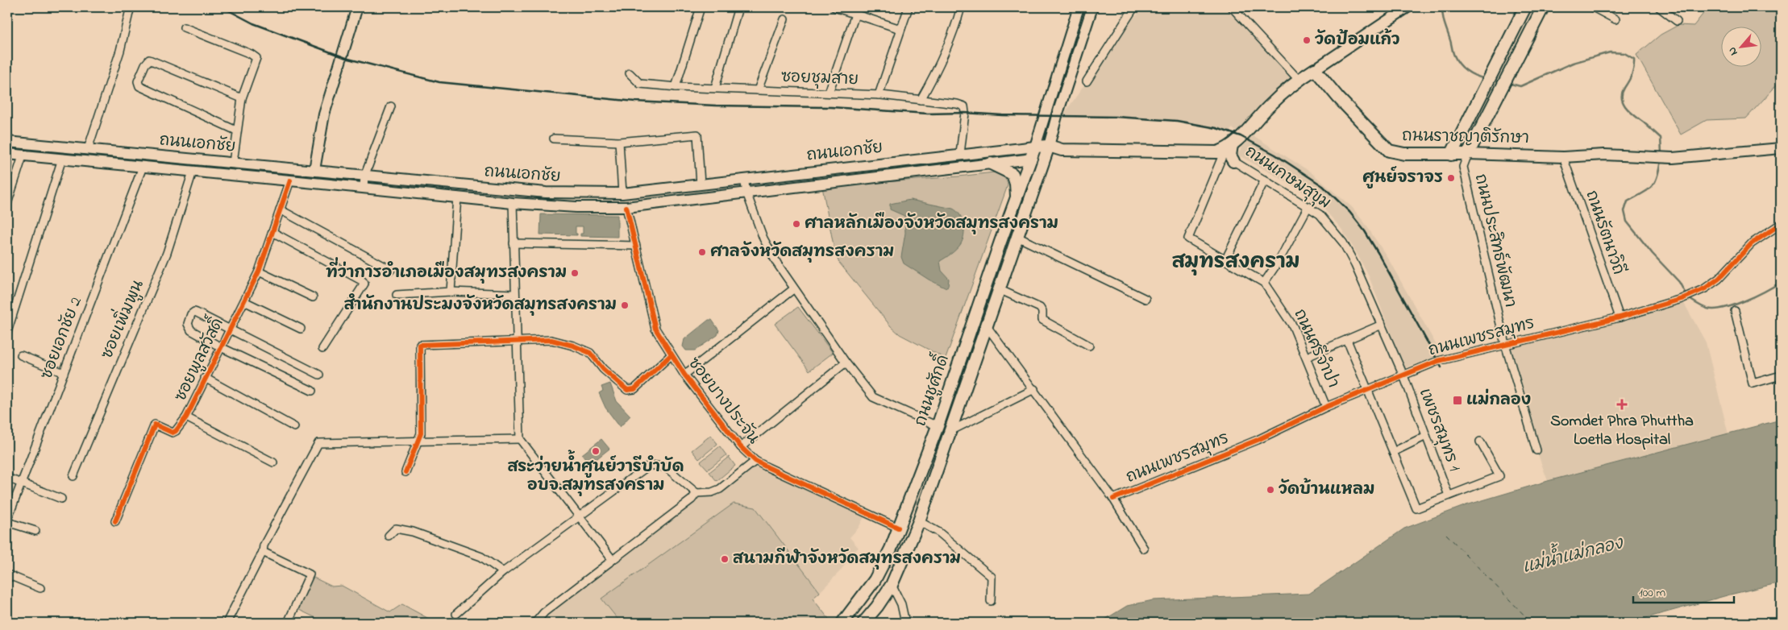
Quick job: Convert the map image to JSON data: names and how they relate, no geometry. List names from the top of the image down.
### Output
{
  "streets": {
    "main road": ["ถนนราชญาติรักษา", "ถนนเอกชัย", "ถนนชูศักดิ์"],
    "street": [
      "ซอยชุมสาย",
      "ถนนเกษมสุขุม",
      "ถนนรัตนาวิถี",
      "ถนนประสิทธ์พัฒนา",
      "ซอยเพิ่มพูน",
      "ถนนเพชรสมุทร",
      "ซอยเอกชัย 2",
      "ถนนศรีจำปา",
      "ซอยพูลสวัสดิ์",
      "ซอยบางประจัน",
      "เพชรสมุทร 1"
    ]
  },
  "crossings": [
    ["ซอยชุมสาย", "ถนนเอกชัย"],
    ["ถนนราชญาติรักษา", "ถนนรัตนาวิถี"],
    ["ถนนราชญาติรักษา", "ถนนประสิทธ์พัฒนา"],
    ["ถนนเอกชัย", "ซอยเพิ่มพูน"],
    ["ถนนเอกชัย", "ซอยเอกชัย 2"],
    ["ถนนเอกชัย", "ซอยพูลสวัสดิ์"],
    ["ถนนเอกชัย", "ถนนชูศักดิ์"],
    ["ถนนเอกชัย", "ซอยบางประจัน"],
    ["ถนนเกษมสุขุม", "ถนนเพชรสมุทร"],
    ["ถนนเกษมสุขุม", "ถนนศรีจำปา"],
    ["ถนนเกษมสุขุม", "เพชรสมุทร 1"],
    ["ถนนรัตนาวิถี", "ถนนเพชรสมุทร"],
    ["ถนนประสิทธ์พัฒนา", "ถนนเพชรสมุทร"],
    ["ถนนเพชรสมุทร", "ถนนศรีจำปา"],
    ["ถนนเพชรสมุทร", "เพชรสมุทร 1"],
    ["ถนนชูศักดิ์", "ซอยบางประจัน"]
  ],
  "districts": ["สมุทรสงคราม"],
  "water": ["แม่น้ำแม่กลอง"],
  "places": {
    "other": [
      "วัดป้อมแก้ว",
      "ศูนย์จราจร",
      "ศาลหลักเมืองจังหวัดสมุทรสงคราม",
      "ศาลจังหวัดสมุทรสงคราม",
      "ที่ว่าการอำเภอเมืองสมุทรสงคราม",
      "สำนักงานประมงจังหวัดสมุทรสงคราม",
      "สระว่ายน้ำศูนย์วารีบำบัด อบจ.สมุทรสงคราม",
      "วัดบ้านแหลม",
      "สนามกีฬาจังหวัดสมุทรสงคราม"
    ],
    "transit": ["แม่กลอง"],
    "health": ["Somdet Phra Phuttha Loetla Hospital"]
  },
  "scale_bar": "100 m",
  "north": "bottom left"
}
